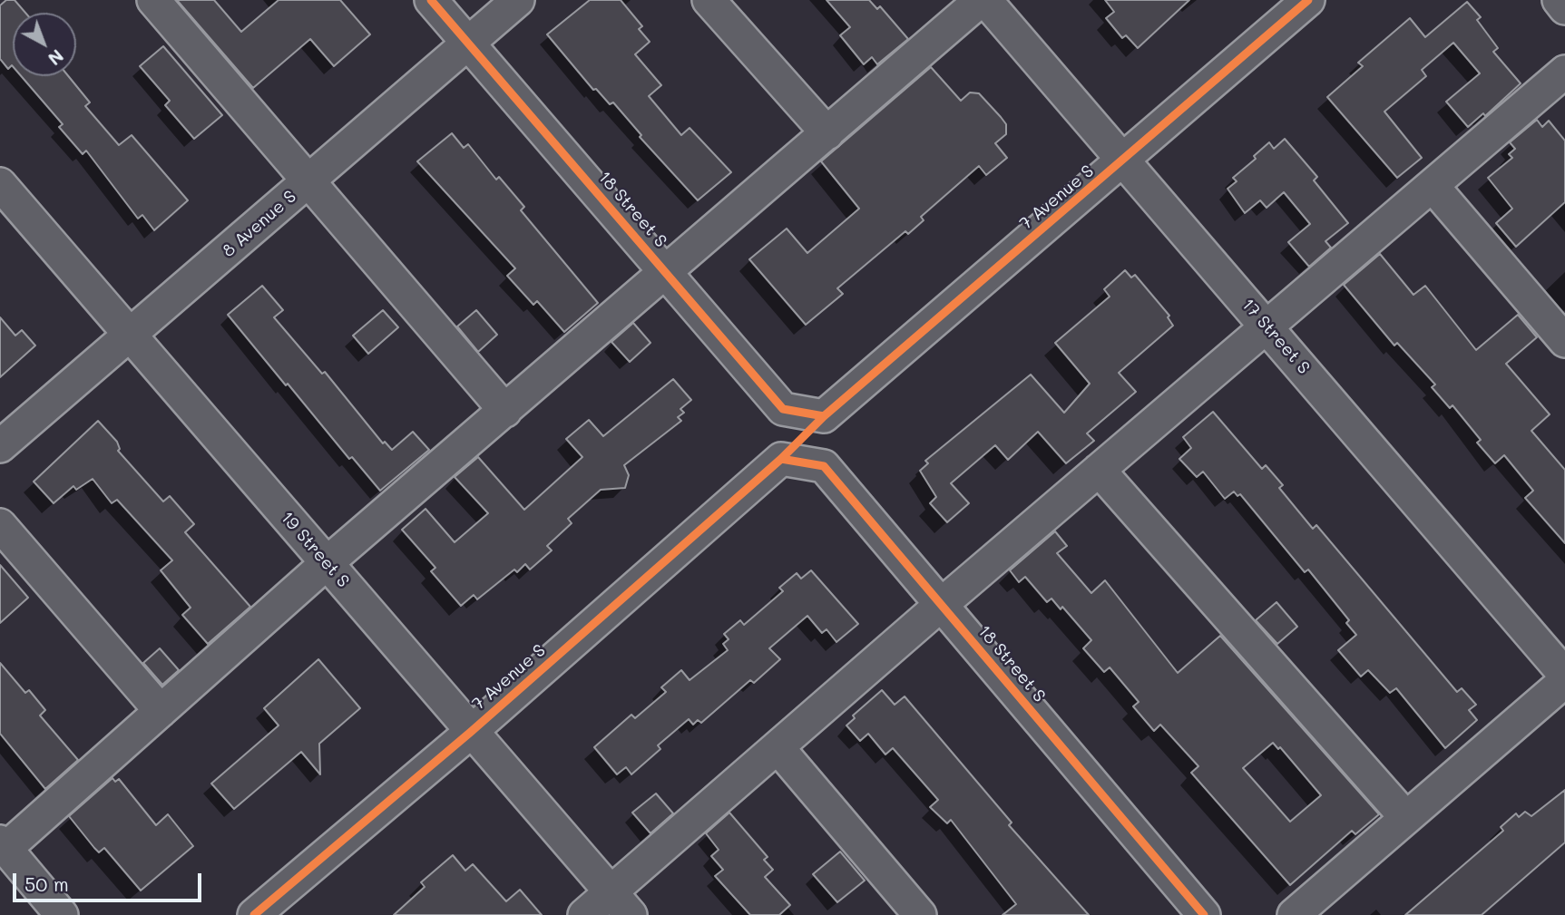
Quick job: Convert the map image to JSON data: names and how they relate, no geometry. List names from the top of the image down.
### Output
{
  "streets": {
    "street": [
      "7 Avenue S",
      "18 Street S",
      "8 Avenue S",
      "17 Street S",
      "19 Street S"
    ]
  },
  "crossings": [
    ["7 Avenue S", "18 Street S"],
    ["7 Avenue S", "17 Street S"],
    ["7 Avenue S", "19 Street S"],
    ["18 Street S", "8 Avenue S"],
    ["8 Avenue S", "19 Street S"]
  ],
  "scale_bar": "50 m",
  "north": "bottom right"
}
